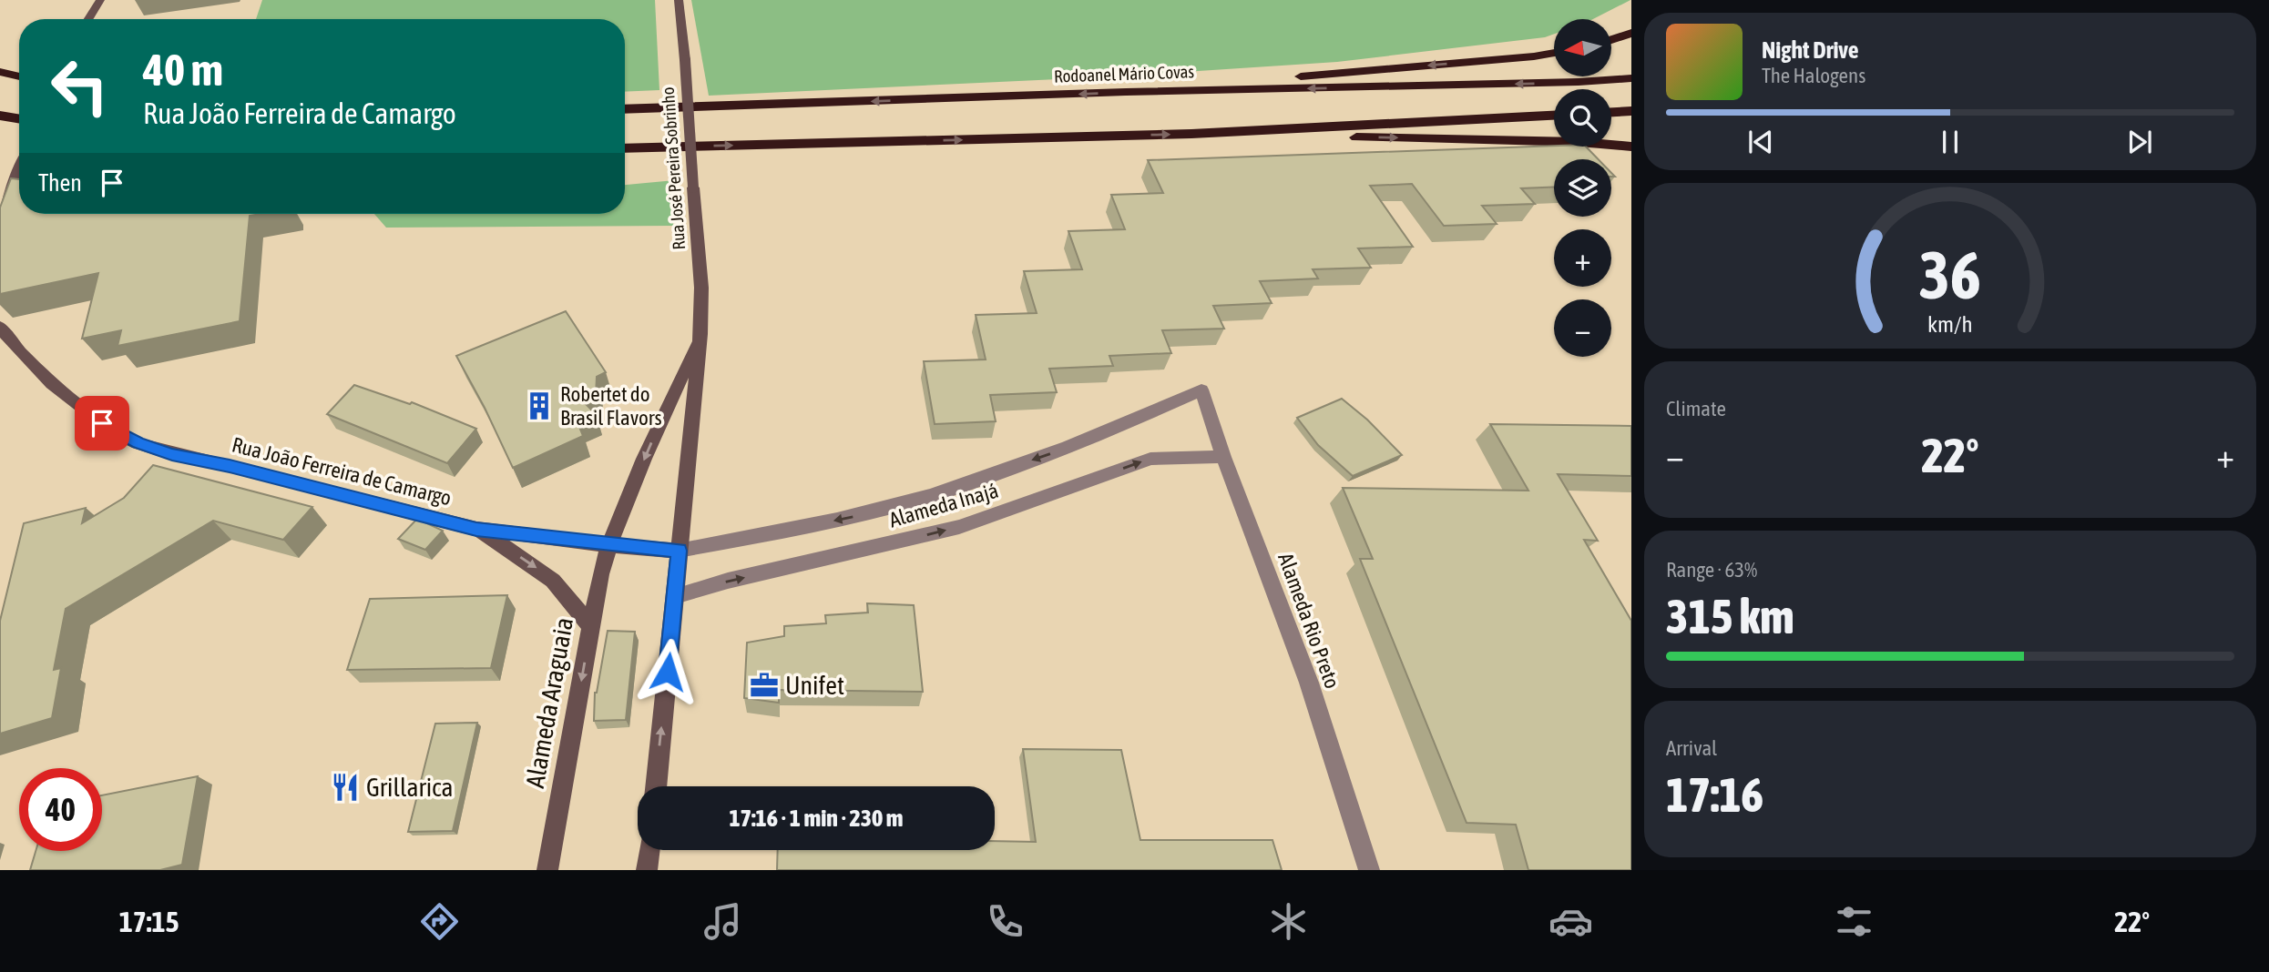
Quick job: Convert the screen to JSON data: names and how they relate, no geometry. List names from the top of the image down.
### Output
{
  "streets": {
    "highway": ["Rodoanel Mário Covas"],
    "street": [
      "Rua José Pereira Sobrinho",
      "Rua João Ferreira de Camargo",
      "Alameda Inajá",
      "Alameda Rio Preto",
      "Alameda Araguaia"
    ]
  },
  "crossings": [
    ["Rua José Pereira Sobrinho", "Rua João Ferreira de Camargo"],
    ["Rua José Pereira Sobrinho", "Alameda Inajá"],
    ["Rua José Pereira Sobrinho", "Alameda Araguaia"],
    ["Rua João Ferreira de Camargo", "Alameda Inajá"],
    ["Rua João Ferreira de Camargo", "Alameda Araguaia"],
    ["Alameda Inajá", "Alameda Rio Preto"]
  ],
  "places": {
    "building": ["Robertet do Brasil Flavors"],
    "office": ["Unifet"],
    "restaurant": ["Grillarica"]
  },
  "north": "left",
  "page": {
    "map_buttons": ["+", "−"],
    "turn": ["40 m", "Rua João Ferreira de Camargo"],
    "song": ["Night Drive", "The Halogens"],
    "then": "Then",
    "tile": [
      "Climate",
      ["Range · 63%", "315 km"],
      ["Arrival", "17:16"]
    ],
    "heat": ["−", "22°", "+"],
    "limit": "40",
    "trip": "17:16 · 1 min · 230 m",
    "tabs": ["17:15", "22°"],
    "gauge": ["36", "km/h"]
  }
}
